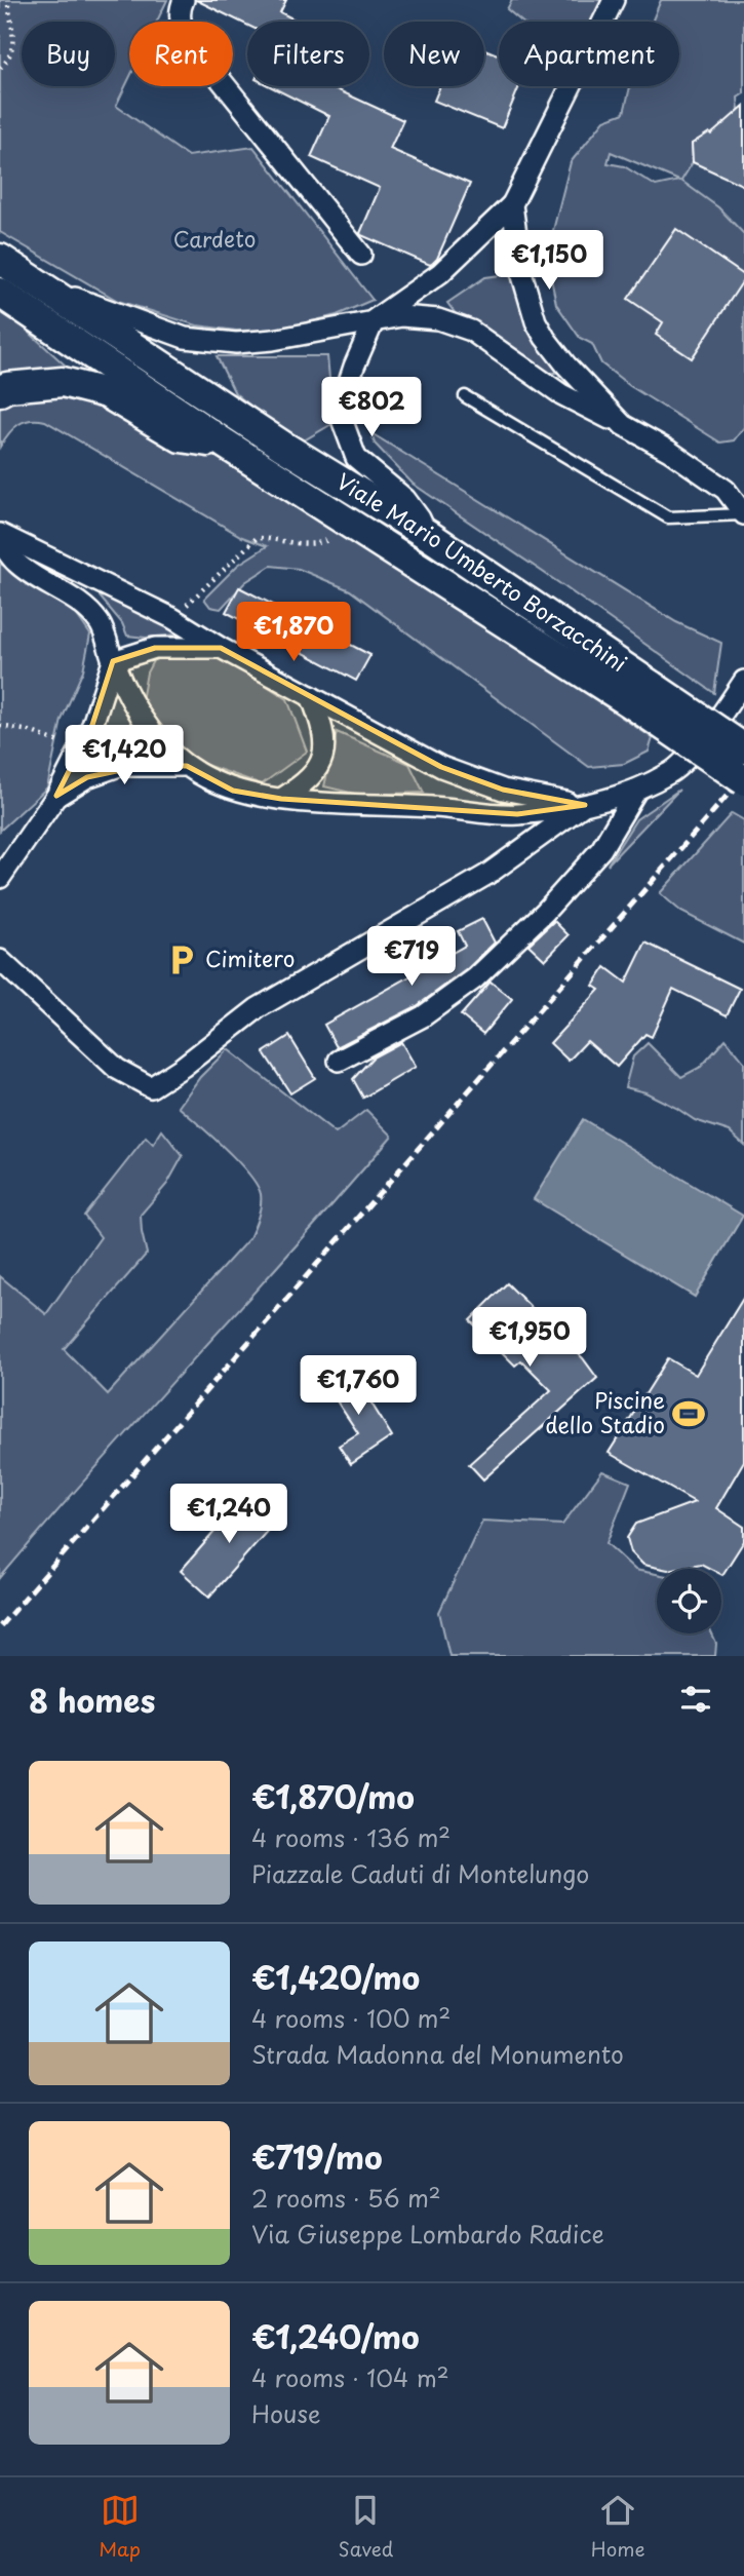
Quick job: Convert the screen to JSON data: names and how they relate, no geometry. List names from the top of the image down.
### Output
{
  "streets": {
    "main road": ["Viale Mario Umberto Borzacchini"]
  },
  "parks": ["Cardeto"],
  "places": {
    "parking": ["Cimitero"],
    "sports": ["Piscine dello Stadio"]
  },
  "page": {
    "chip": [
      "Buy",
      "Rent",
      "Filters",
      "New",
      "Apartment"
    ],
    "price": [
      "€1,150",
      "€802",
      "€1,870",
      "€1,420",
      "€719",
      "€1,950",
      "€1,760",
      "€1,240"
    ],
    "heading": "8 homes",
    "list": [
      {
        "name": "€1,870/mo",
        "note": "4 rooms · 136 m² · Piazzale Caduti di Montelungo"
      },
      {
        "name": "€1,420/mo",
        "note": "4 rooms · 100 m² · Strada Madonna del Monumento"
      },
      {
        "name": "€719/mo",
        "note": "2 rooms · 56 m² · Via Giuseppe Lombardo Radice"
      },
      {
        "name": "€1,240/mo",
        "note": "4 rooms · 104 m² · House"
      }
    ],
    "tabs": ["Map", "Saved", "Home"]
  }
}
